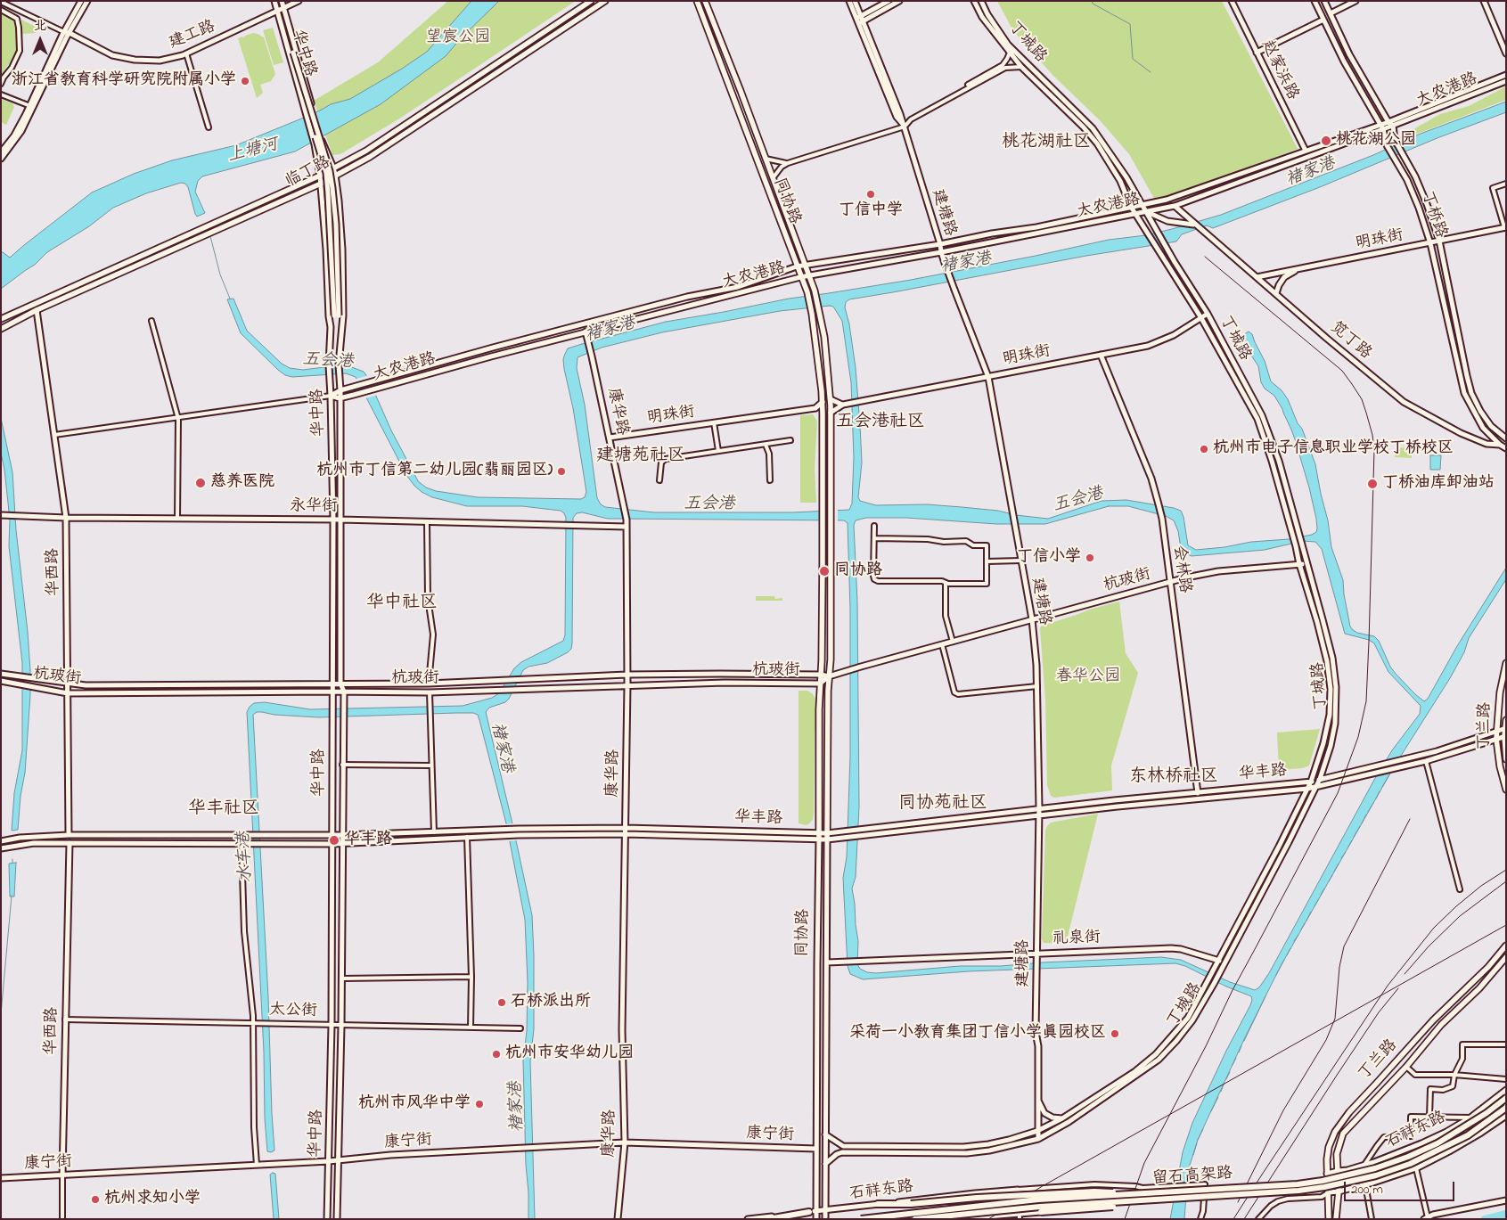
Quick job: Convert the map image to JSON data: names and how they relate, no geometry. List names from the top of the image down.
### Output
{
  "streets": {
    "highway": ["留石高架路"],
    "main road": [
      "建工路",
      "丁城路",
      "华中路",
      "赵家浜路",
      "大农港路",
      "临丁路",
      "同协路",
      "建塘路",
      "丁桥路",
      "明珠街",
      "笕丁路",
      "康华路",
      "永华街",
      "会林路",
      "华西路",
      "杭玻街",
      "丁兰路",
      "华丰路",
      "礼泉街",
      "石祥东路",
      "康宁街"
    ],
    "street": ["太公街"]
  },
  "crossings": [
    ["建工路", "华中路"],
    ["丁城路", "大农港路"],
    ["丁城路", "同协路"],
    ["丁城路", "建塘路"],
    ["丁城路", "明珠街"],
    ["丁城路", "杭玻街"],
    ["丁城路", "华丰路"],
    ["丁城路", "礼泉街"],
    ["华中路", "大农港路"],
    ["华中路", "临丁路"],
    ["华中路", "永华街"],
    ["华中路", "杭玻街"],
    ["华中路", "华丰路"],
    ["华中路", "太公街"],
    ["华中路", "康宁街"],
    ["赵家浜路", "大农港路"],
    ["大农港路", "同协路"],
    ["大农港路", "建塘路"],
    ["大农港路", "丁桥路"],
    ["大农港路", "笕丁路"],
    ["大农港路", "康华路"],
    ["临丁路", "华西路"],
    ["同协路", "明珠街"],
    ["同协路", "杭玻街"],
    ["同协路", "华丰路"],
    ["同协路", "礼泉街"],
    ["同协路", "石祥东路"],
    ["同协路", "康宁街"],
    ["建塘路", "明珠街"],
    ["建塘路", "杭玻街"],
    ["建塘路", "华丰路"],
    ["建塘路", "礼泉街"],
    ["丁桥路", "明珠街"],
    ["丁桥路", "笕丁路"],
    ["明珠街", "笕丁路"],
    ["明珠街", "康华路"],
    ["明珠街", "会林路"],
    ["康华路", "永华街"],
    ["康华路", "杭玻街"],
    ["康华路", "华丰路"],
    ["康华路", "康宁街"],
    ["永华街", "华西路"],
    ["会林路", "杭玻街"],
    ["会林路", "华丰路"],
    ["华西路", "杭玻街"],
    ["华西路", "华丰路"],
    ["华西路", "太公街"],
    ["华西路", "康宁街"],
    ["丁兰路", "华丰路"],
    ["丁兰路", "石祥东路"]
  ],
  "districts": [
    "桃花湖社区",
    "五会港社区",
    "建塘苑社区",
    "华中社区",
    "东林桥社区",
    "同协苑社区",
    "华丰社区"
  ],
  "water": [
    "上塘河",
    "褚家港",
    "五会港",
    "水车港"
  ],
  "parks": ["望宸公园", "春华公园"],
  "places": [
    "浙江省教育科学研究院附属小学",
    "桃花湖公园",
    "丁信中学",
    "杭州市电子信息职业学校丁桥校区",
    "杭州市丁信第二幼儿园(翡丽园区)",
    "慈养医院",
    "丁桥油库卸油站",
    "丁信小学",
    "同协路",
    "华丰路",
    "石桥派出所",
    "采荷一小教育集团丁信小学真园校区",
    "杭州市安华幼儿园",
    "杭州市风华中学",
    "杭州求知小学"
  ],
  "scale_bar": "200 m",
  "north": "top"
}
